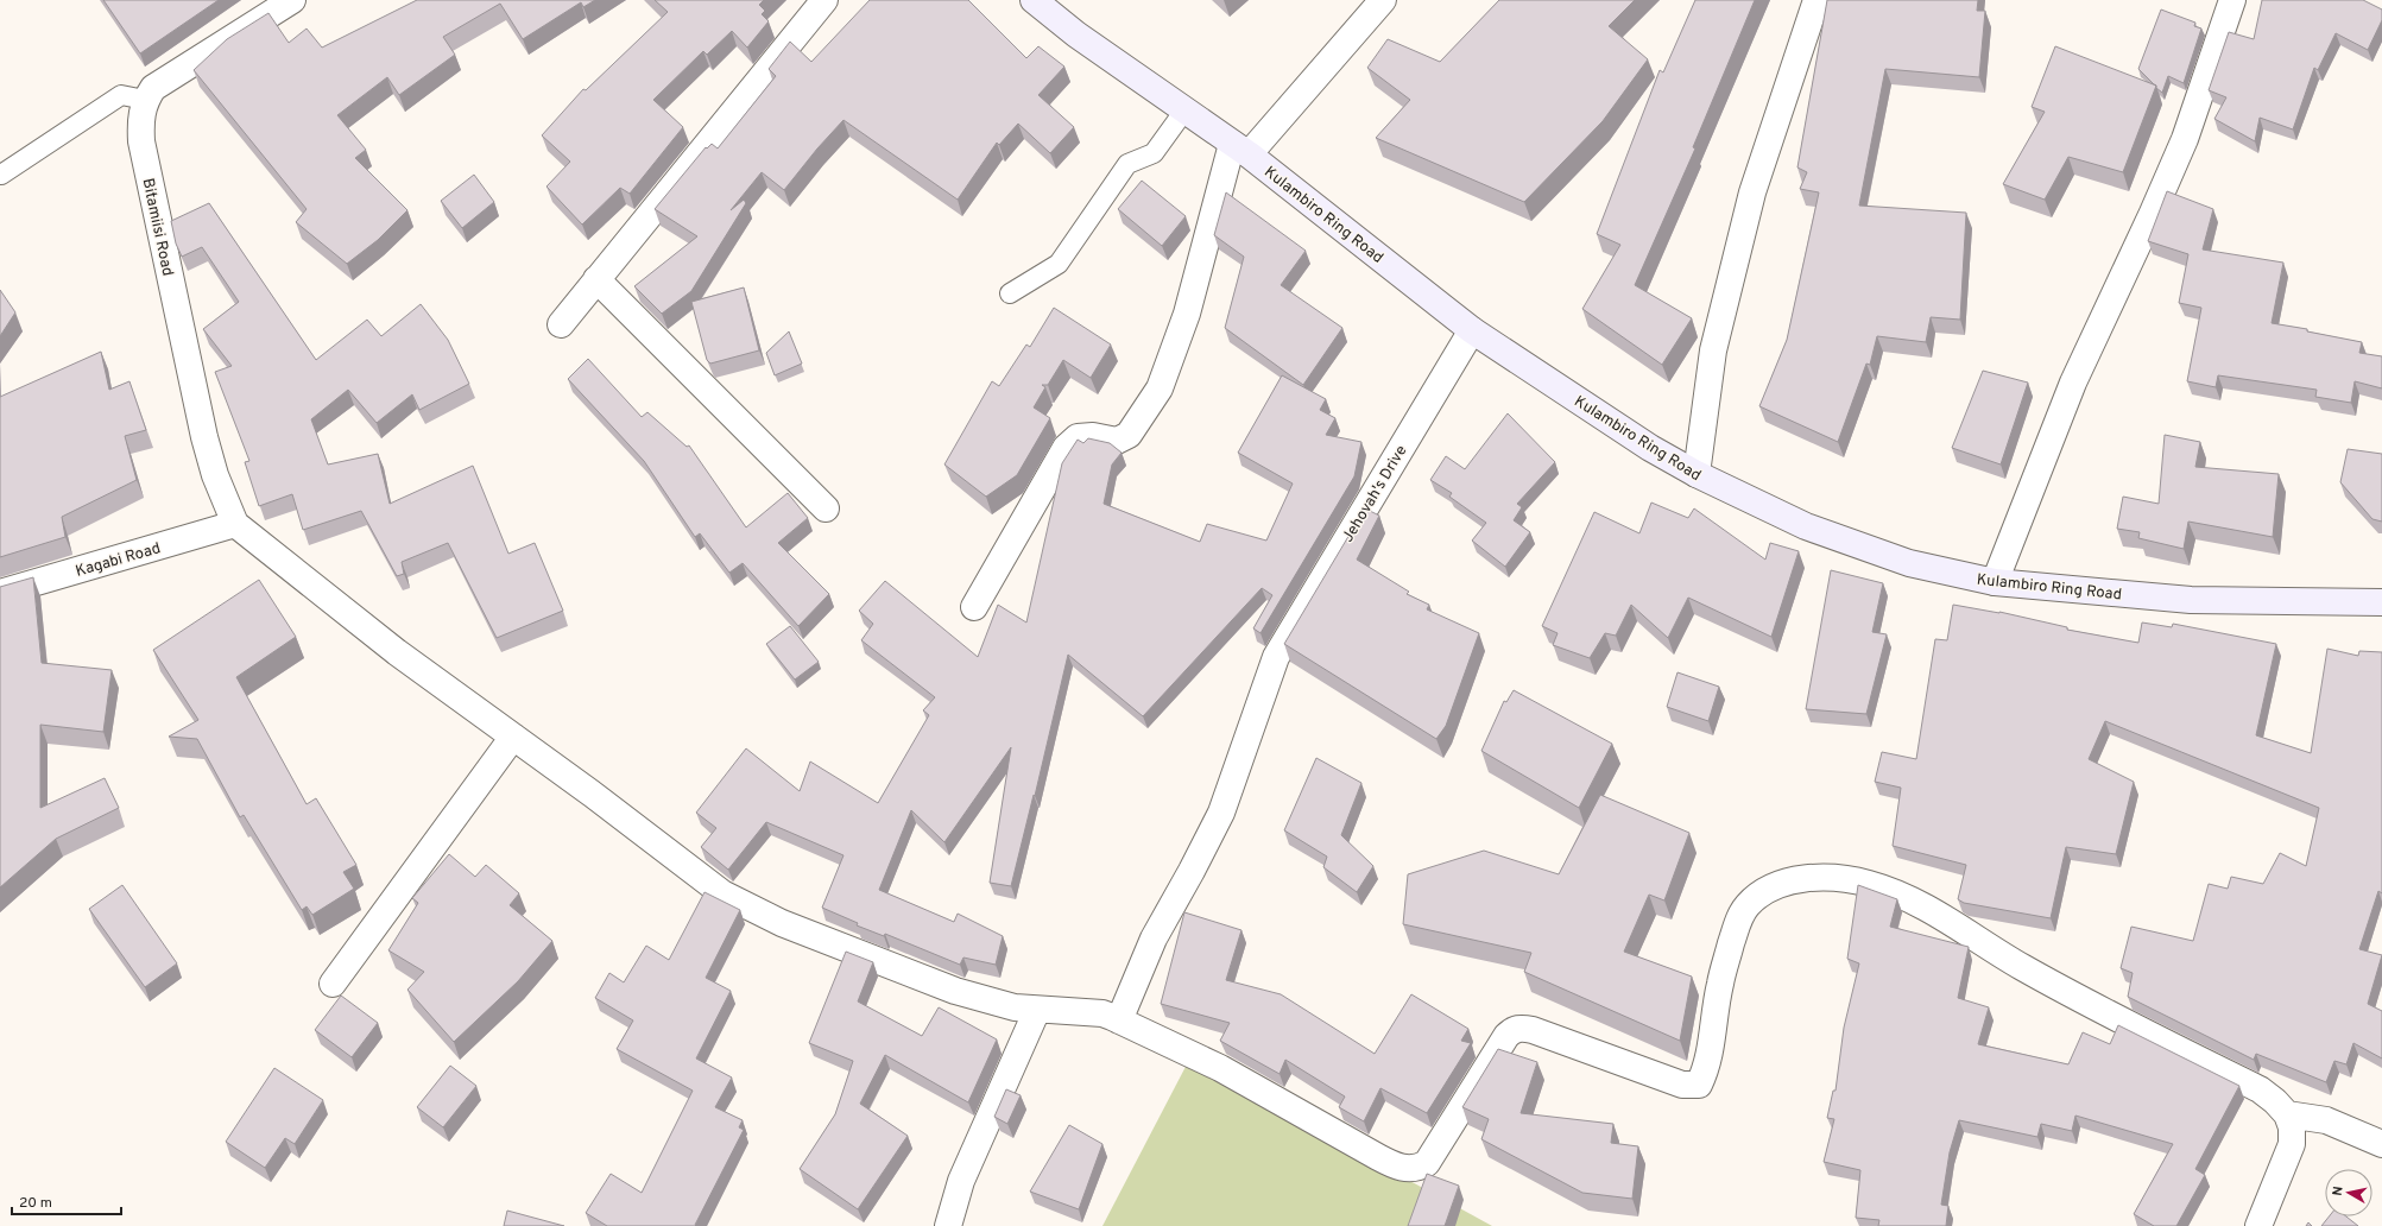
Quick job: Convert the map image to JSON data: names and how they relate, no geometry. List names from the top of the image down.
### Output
{
  "streets": {
    "street": [
      "Kulambiro Ring Road",
      "Bitamiisi Road",
      "Jehovah's Drive",
      "Kagabi Road"
    ]
  },
  "crossings": [
    ["Kulambiro Ring Road", "Jehovah's Drive"],
    ["Bitamiisi Road", "Kagabi Road"]
  ],
  "scale_bar": "20 m",
  "north": "left"
}
